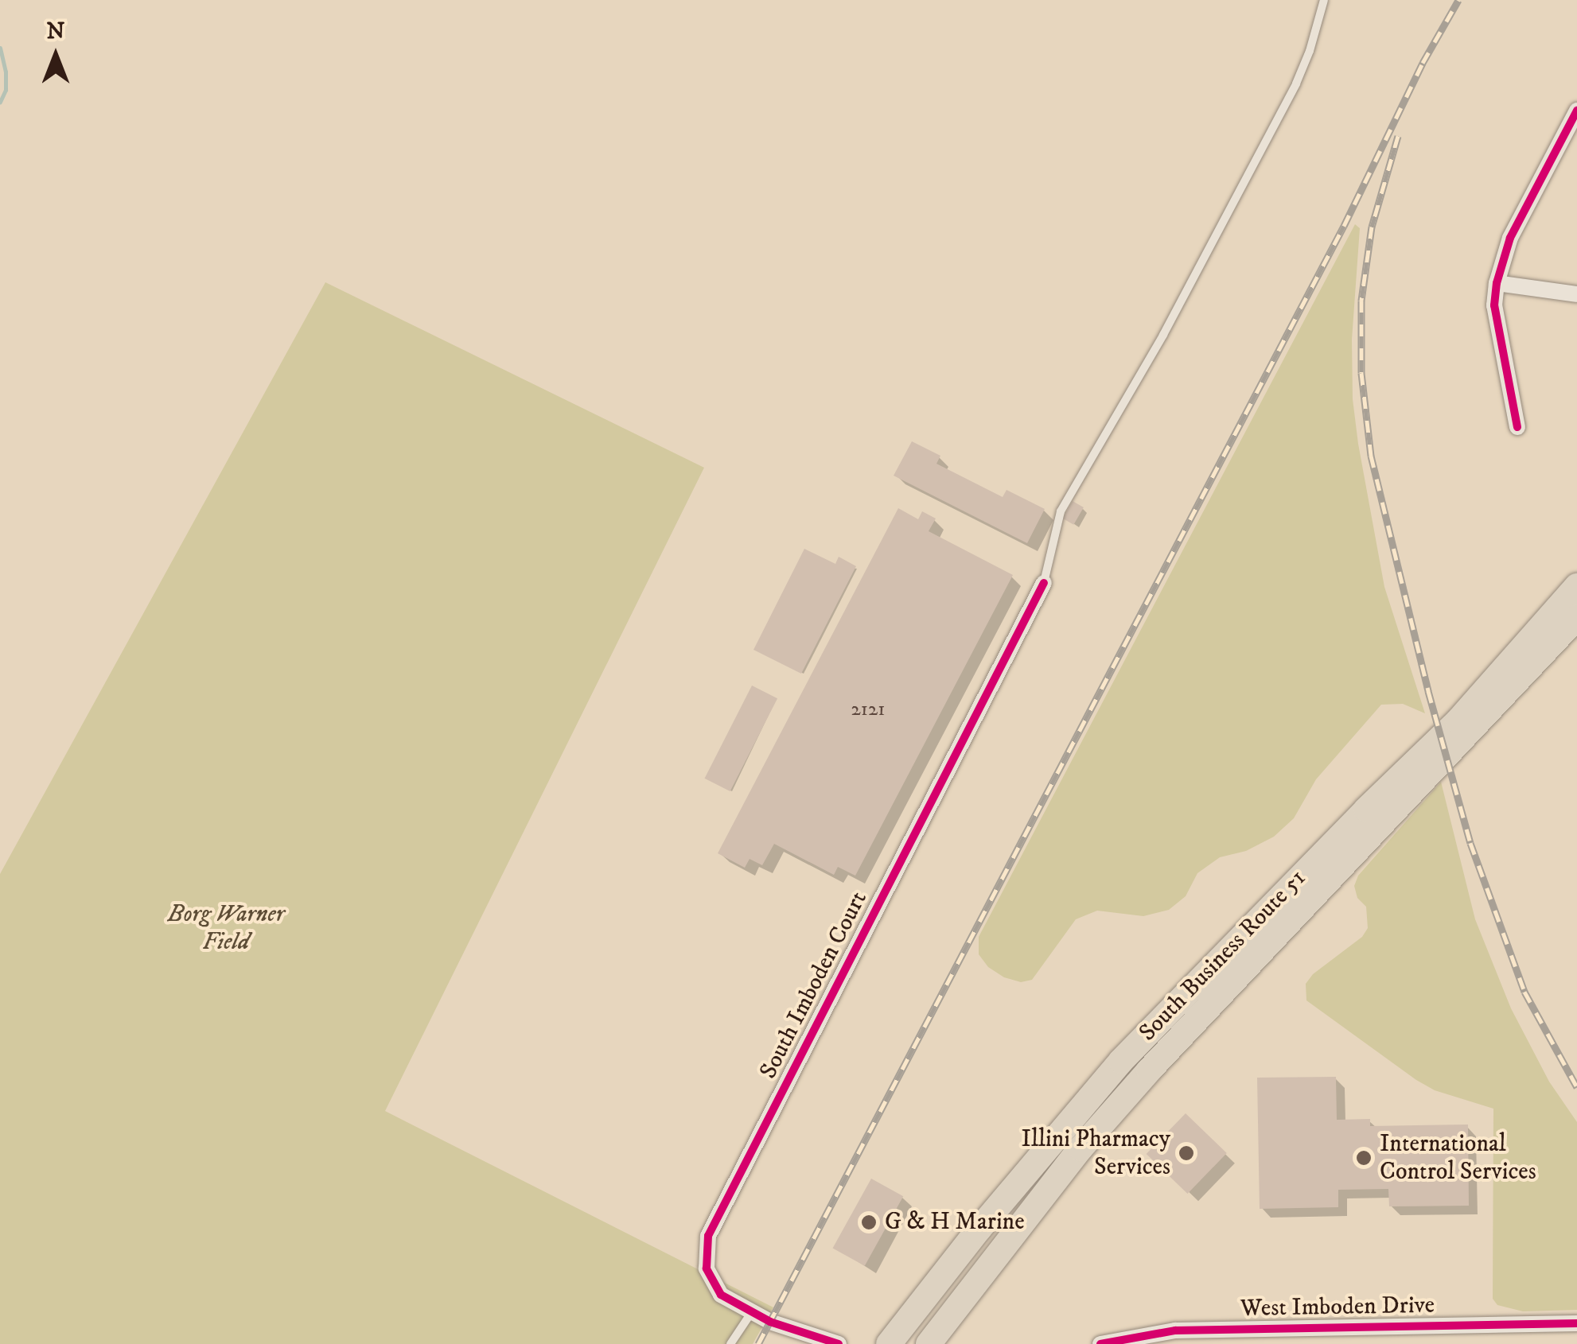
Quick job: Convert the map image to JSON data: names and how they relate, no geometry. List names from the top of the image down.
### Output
{
  "streets": {
    "main road": ["South Business Route 51"],
    "street": ["South Imboden Court", "West Imboden Drive"]
  },
  "parks": ["Borg Warner Field"],
  "places": ["Illini Pharmacy Services", "International Control Services", "G & H Marine"],
  "house_numbers": ["2121"],
  "north": "top"
}
